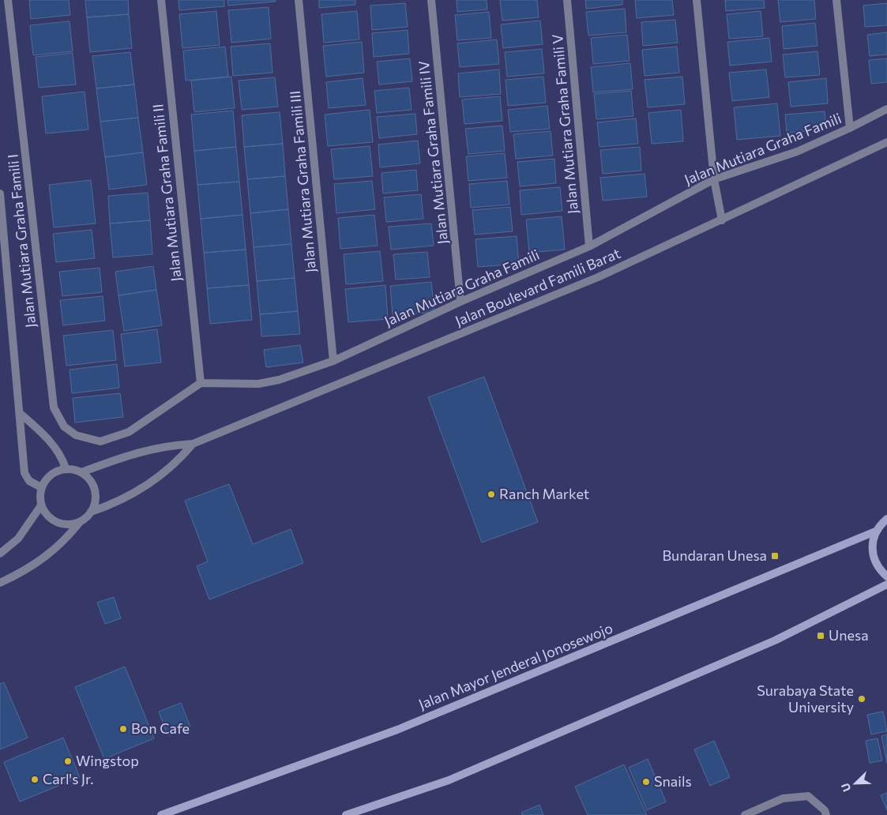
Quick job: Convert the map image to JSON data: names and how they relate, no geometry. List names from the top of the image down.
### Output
{
  "streets": {
    "main road": ["Jalan Mayor Jenderal Jonosewojo"],
    "street": [
      "Jalan Mutiara Graha Famili V",
      "Jalan Mutiara Graha Famili",
      "Jalan Mutiara Graha Famili IV",
      "Jalan Mutiara Graha Famili III",
      "Jalan Mutiara Graha Famili II",
      "Jalan Mutiara Graha Famili I",
      "Jalan Boulevard Famili Barat"
    ]
  },
  "crossings": [
    ["Jalan Mutiara Graha Famili V", "Jalan Mutiara Graha Famili"],
    ["Jalan Mutiara Graha Famili", "Jalan Mutiara Graha Famili IV"],
    ["Jalan Mutiara Graha Famili", "Jalan Mutiara Graha Famili III"],
    ["Jalan Mutiara Graha Famili", "Jalan Mutiara Graha Famili II"],
    ["Jalan Mutiara Graha Famili", "Jalan Mutiara Graha Famili I"],
    ["Jalan Mutiara Graha Famili II", "Jalan Mutiara Graha Famili I"]
  ],
  "places": {
    "other": [
      "Ranch Market",
      "Surabaya State University",
      "Bon Cafe",
      "Wingstop",
      "Carl's Jr.",
      "Snails"
    ],
    "transit": ["Bundaran Unesa", "Unesa"]
  },
  "north": "bottom left"
}
